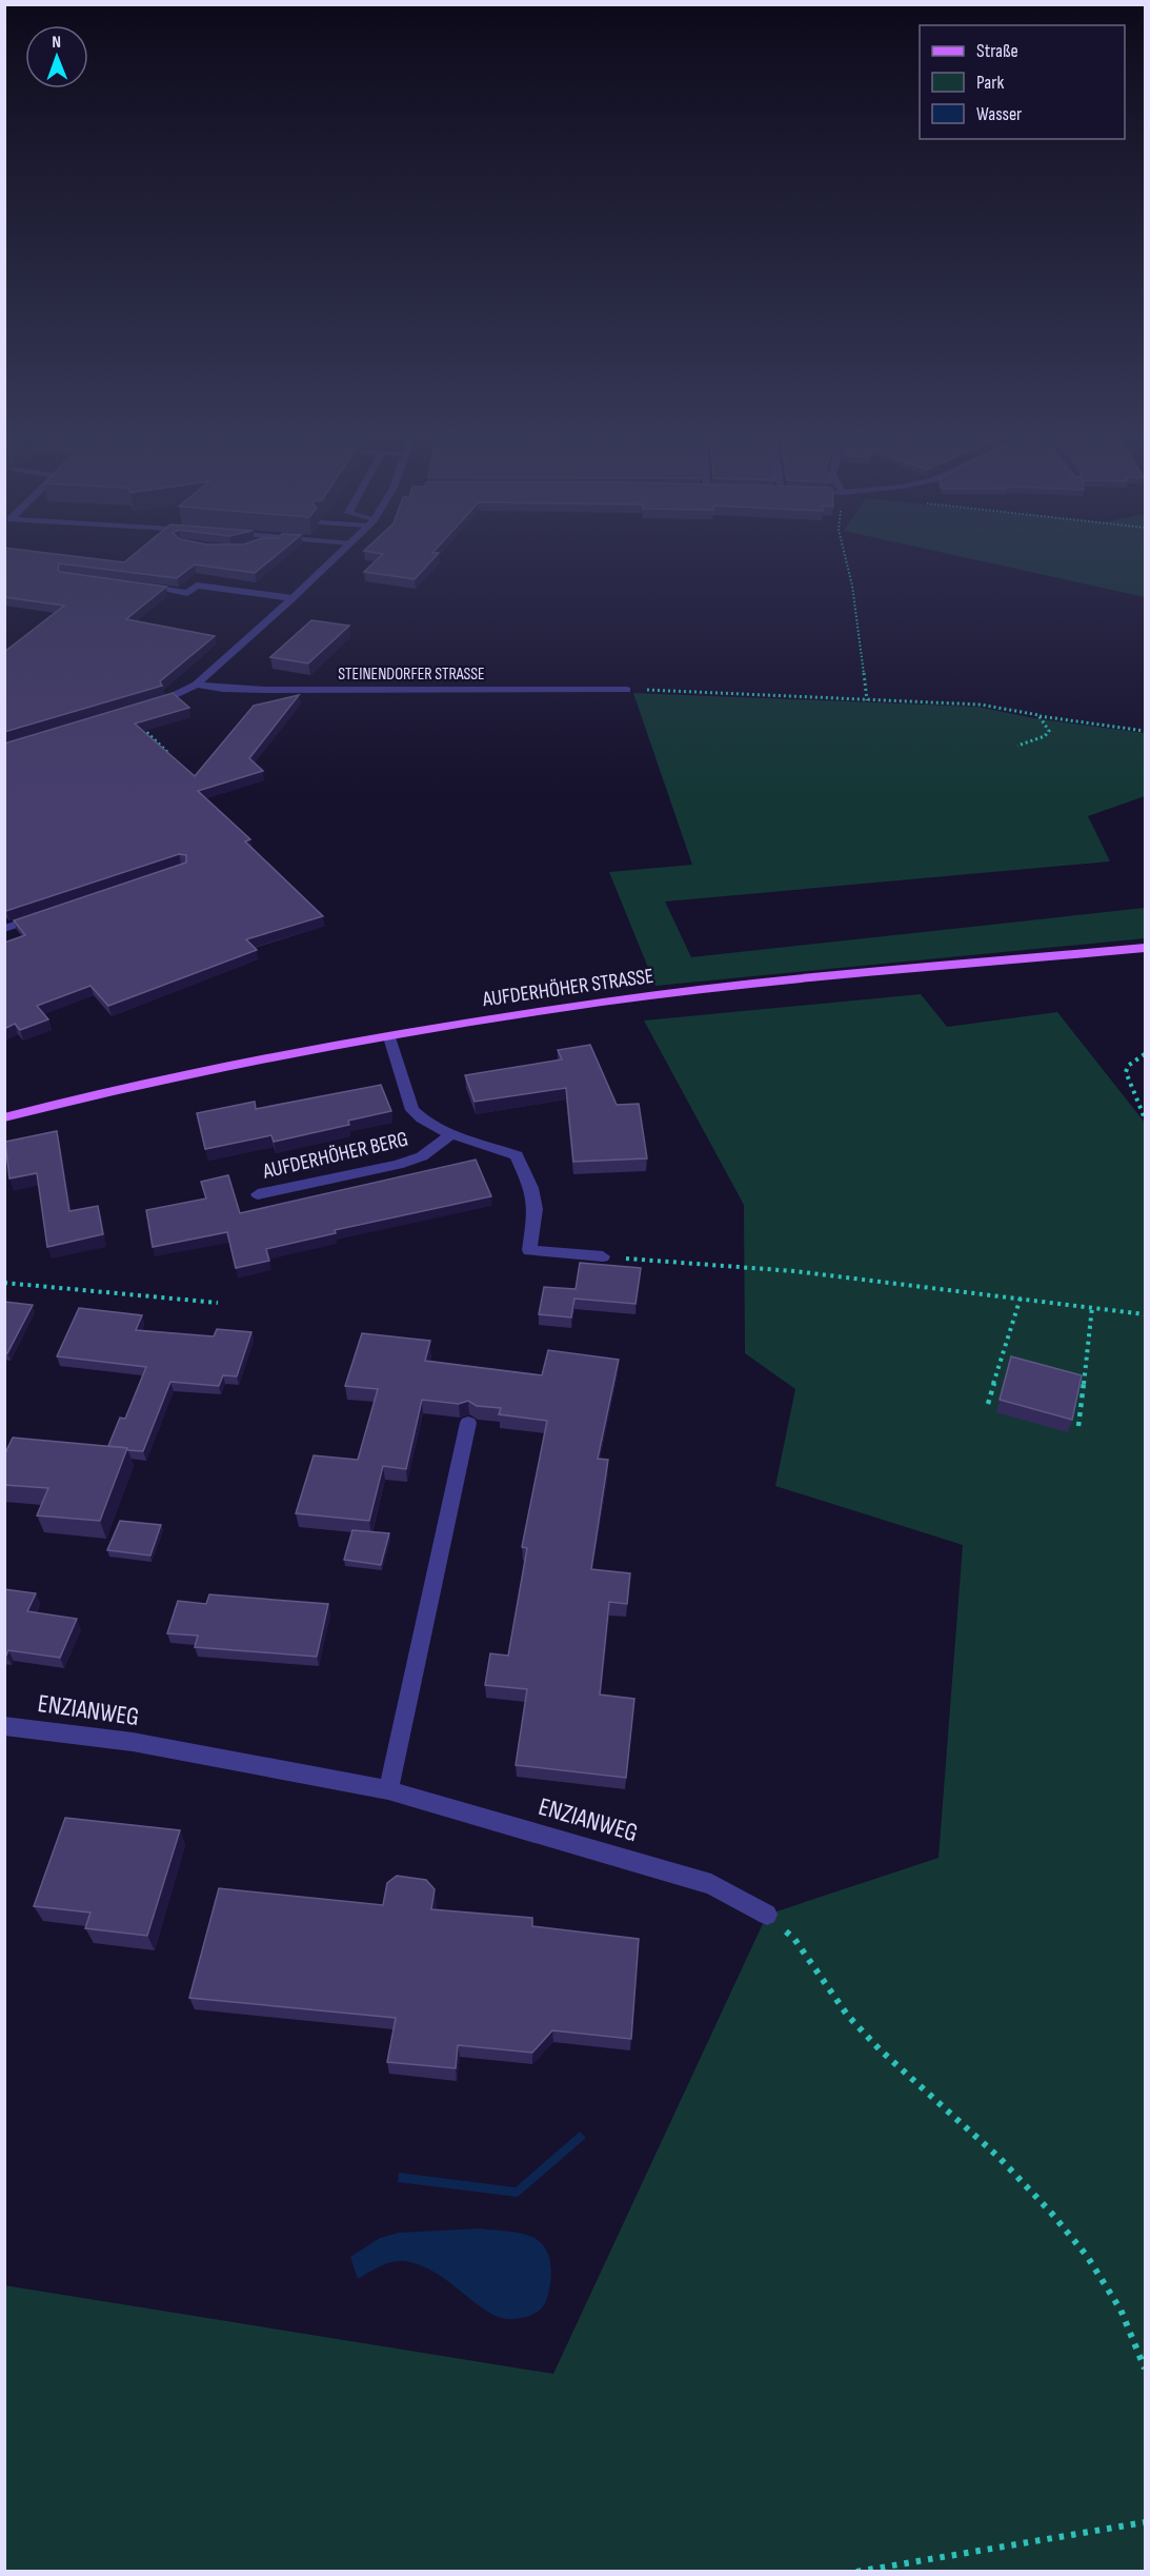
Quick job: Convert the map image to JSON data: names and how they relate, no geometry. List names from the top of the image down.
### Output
{
  "streets": {
    "main road": ["AUFDERHÖHER STRASSE"],
    "street": ["STEINENDORFER STRASSE", "AUFDERHÖHER BERG", "ENZIANWEG"]
  },
  "crossings": [
    ["AUFDERHÖHER STRASSE", "AUFDERHÖHER BERG"]
  ],
  "legend": ["Straße", "Park", "Wasser"],
  "north": "top"
}
